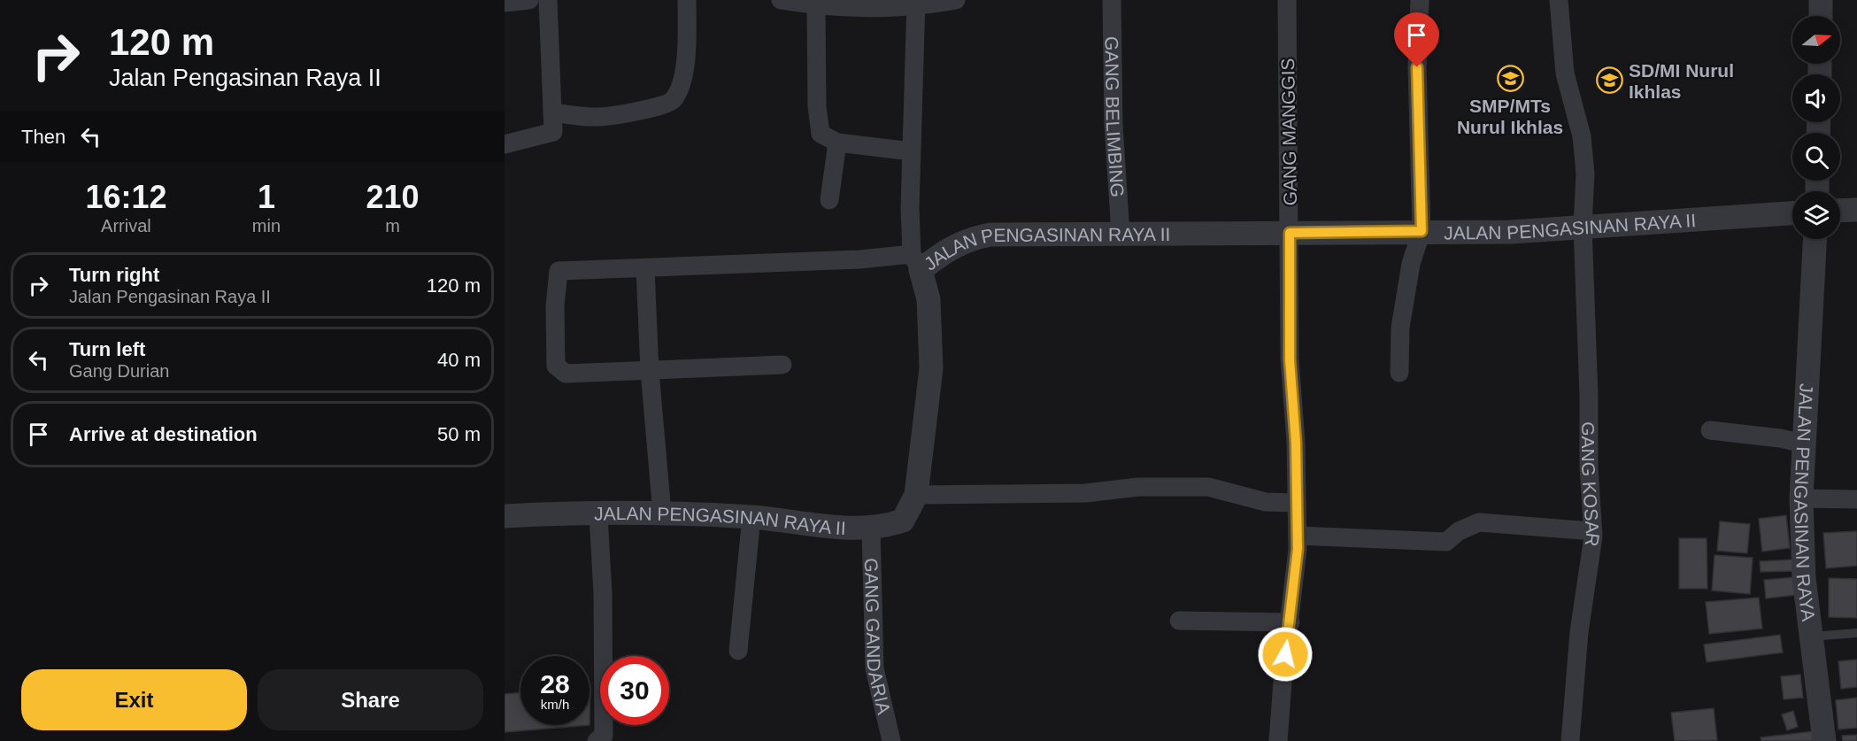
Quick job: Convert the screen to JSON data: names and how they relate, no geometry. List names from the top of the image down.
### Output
{
  "streets": {
    "street": [
      "GANG BELIMBING",
      "GANG MANGGIS",
      "JALAN PENGASINAN RAYA II",
      "GANG KOSAR",
      "JALAN PENGASINAN RAYA",
      "GANG GANDARIA"
    ]
  },
  "crossings": [
    ["GANG BELIMBING", "JALAN PENGASINAN RAYA II"],
    ["GANG MANGGIS", "JALAN PENGASINAN RAYA II"],
    ["JALAN PENGASINAN RAYA II", "GANG KOSAR"],
    ["JALAN PENGASINAN RAYA II", "GANG GANDARIA"]
  ],
  "places": {
    "school or university": ["SMP/MTs Nurul Ikhlas", "SD/MI Nurul Ikhlas"]
  },
  "north": "right",
  "page": {
    "turn": ["120 m", "Jalan Pengasinan Raya II"],
    "then": "Then",
    "eta": [
      "16:12",
      "Arrival",
      "1",
      "min",
      "210",
      "m"
    ],
    "list": [
      {
        "name": "Turn right",
        "note": "Jalan Pengasinan Raya II",
        "value": "120 m"
      },
      {
        "name": "Turn left",
        "note": "Gang Durian",
        "value": "40 m"
      },
      {
        "name": "Arrive at destination",
        "value": "50 m"
      }
    ],
    "speed": "28 km/h",
    "limit": "30",
    "buttons": ["Exit", "Share"]
  }
}
